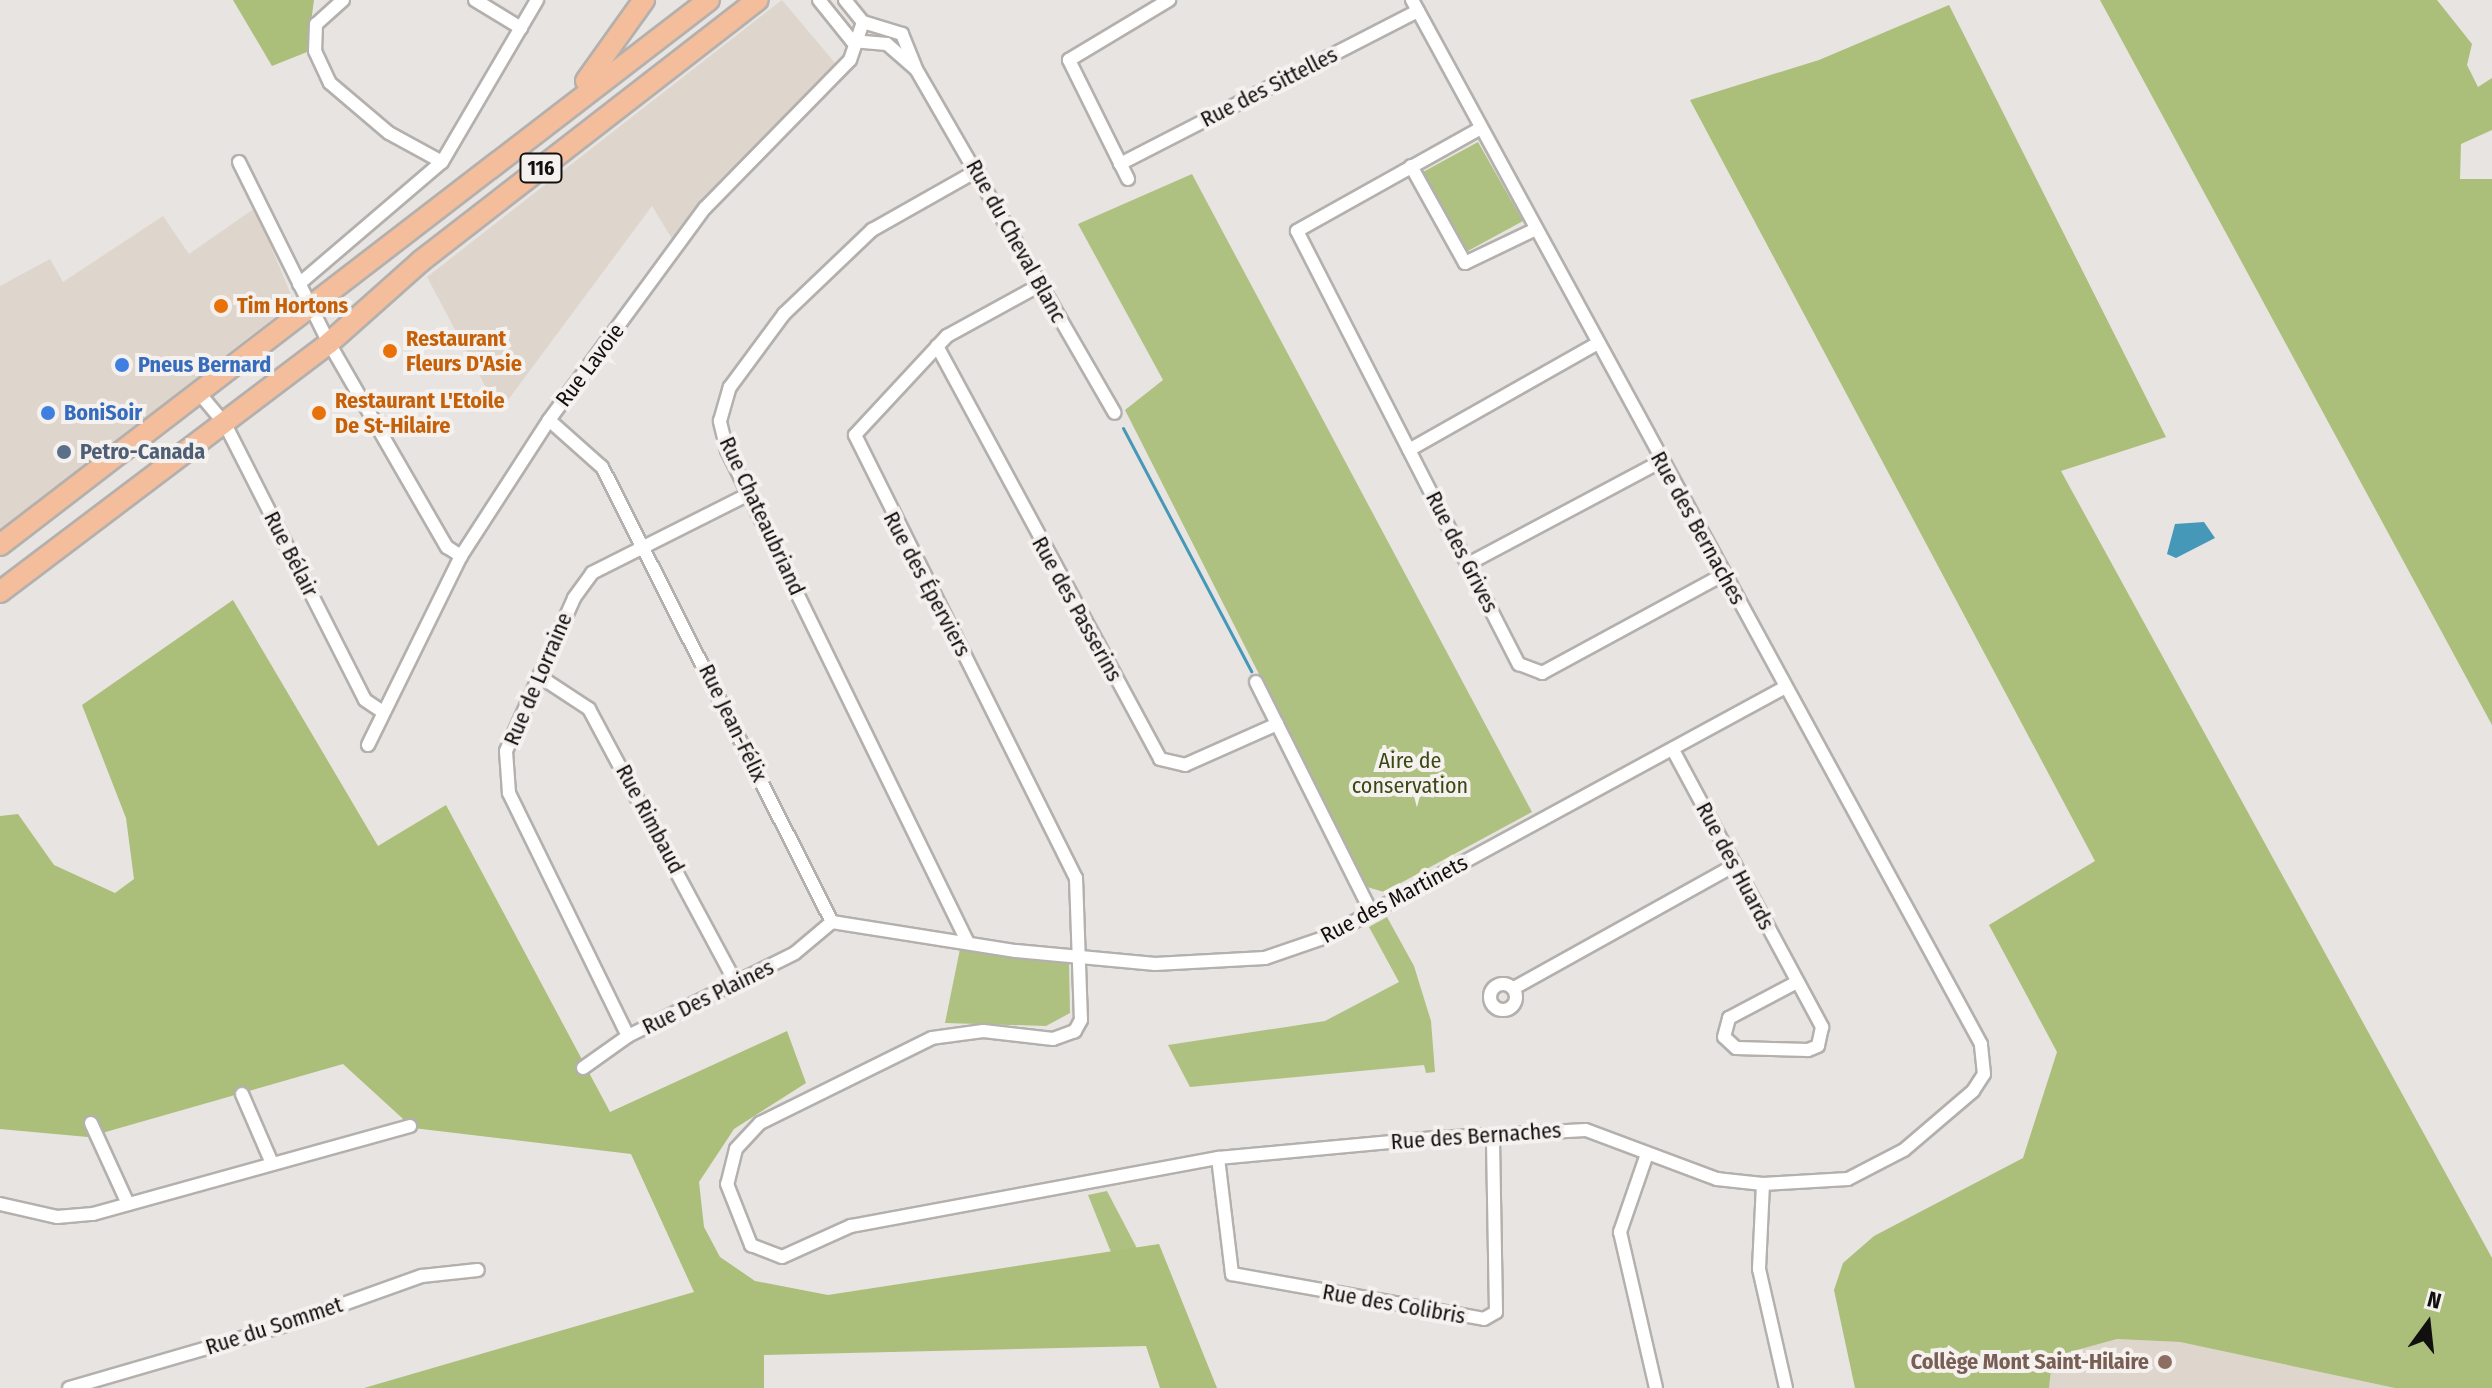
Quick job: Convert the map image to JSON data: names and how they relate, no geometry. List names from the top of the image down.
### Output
{
  "streets": {
    "main road": ["116"],
    "street": [
      "Rue des Sittelles",
      "Rue du Cheval Blanc",
      "Rue Lavoie",
      "Rue Chateaubriand",
      "Rue des Bernaches",
      "Rue des Grives",
      "Rue Bélair",
      "Rue des Éperviers",
      "Rue des Passerins",
      "Rue de Lorraine",
      "Rue Jean-Félix",
      "Rue Rimbaud",
      "Rue des Huards",
      "Rue des Martinets",
      "Rue Des Plaines",
      "Rue des Colibris",
      "Rue du Sommet"
    ]
  },
  "crossings": [
    ["Rue des Sittelles", "Rue des Bernaches"],
    ["116", "Rue Bélair"],
    ["Rue du Cheval Blanc", "Rue Lavoie"],
    ["Rue du Cheval Blanc", "Rue Chateaubriand"],
    ["Rue du Cheval Blanc", "Rue des Éperviers"],
    ["Rue Lavoie", "Rue Bélair"],
    ["Rue Lavoie", "Rue Jean-Félix"],
    ["Rue Chateaubriand", "Rue de Lorraine"],
    ["Rue Chateaubriand", "Rue des Martinets"],
    ["Rue des Bernaches", "Rue des Grives"],
    ["Rue des Bernaches", "Rue des Éperviers"],
    ["Rue des Bernaches", "Rue des Martinets"],
    ["Rue des Bernaches", "Rue des Colibris"],
    ["Rue des Éperviers", "Rue des Passerins"],
    ["Rue des Éperviers", "Rue des Martinets"],
    ["Rue de Lorraine", "Rue Jean-Félix"],
    ["Rue de Lorraine", "Rue Rimbaud"],
    ["Rue de Lorraine", "Rue Des Plaines"],
    ["Rue Jean-Félix", "Rue Des Plaines"],
    ["Rue Rimbaud", "Rue Des Plaines"],
    ["Rue des Huards", "Rue des Martinets"]
  ],
  "parks": ["Aire de conservation"],
  "places": [
    "Tim Hortons",
    "Restaurant Fleurs D'Asie",
    "Pneus Bernard",
    "BoniSoir",
    "Restaurant L'Etoile De St-Hilaire",
    "Petro-Canada",
    "Collège Mont Saint-Hilaire"
  ],
  "north": "top"
}
